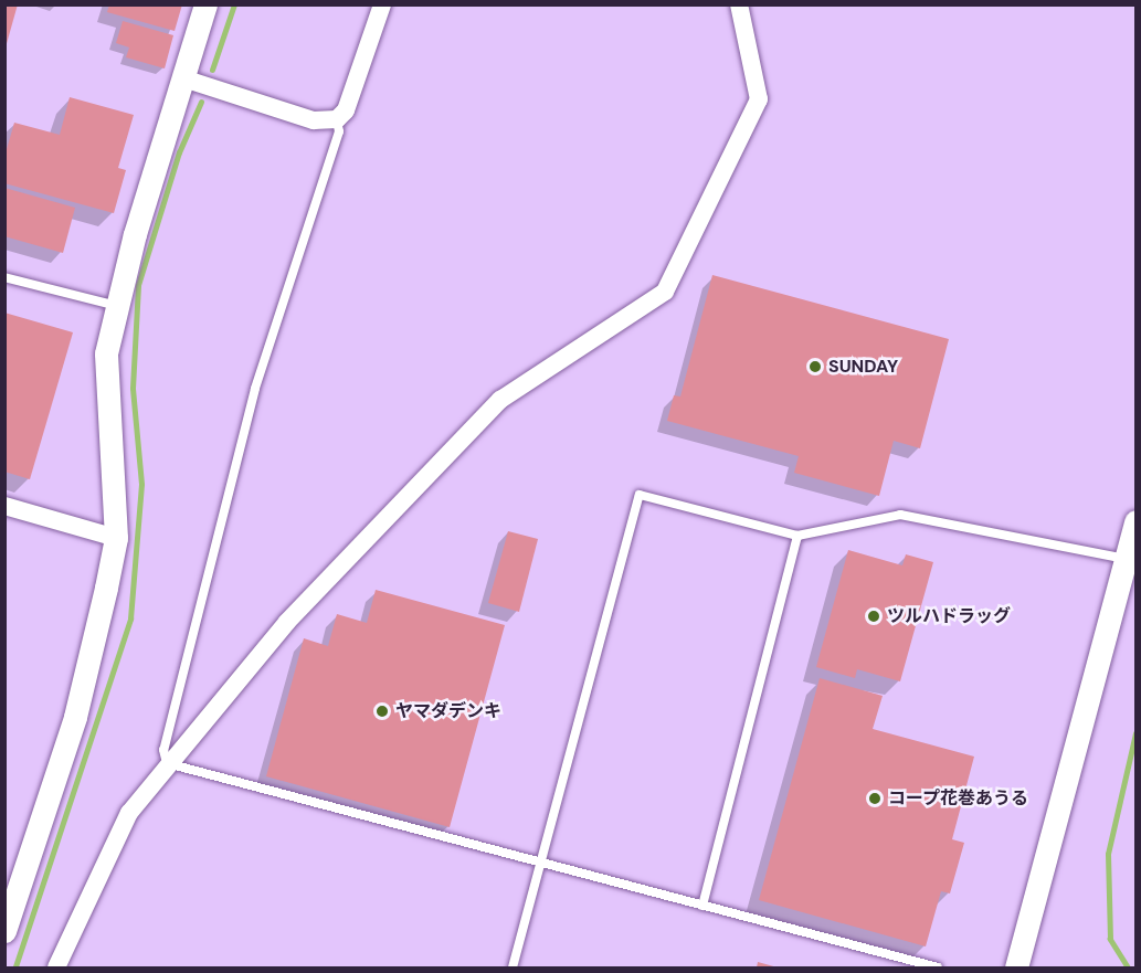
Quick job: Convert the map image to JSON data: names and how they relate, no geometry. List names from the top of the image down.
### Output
{
  "places": [
    "SUNDAY",
    "ツルハドラッグ",
    "ヤマダデンキ",
    "コープ花巻あうる"
  ]
}
